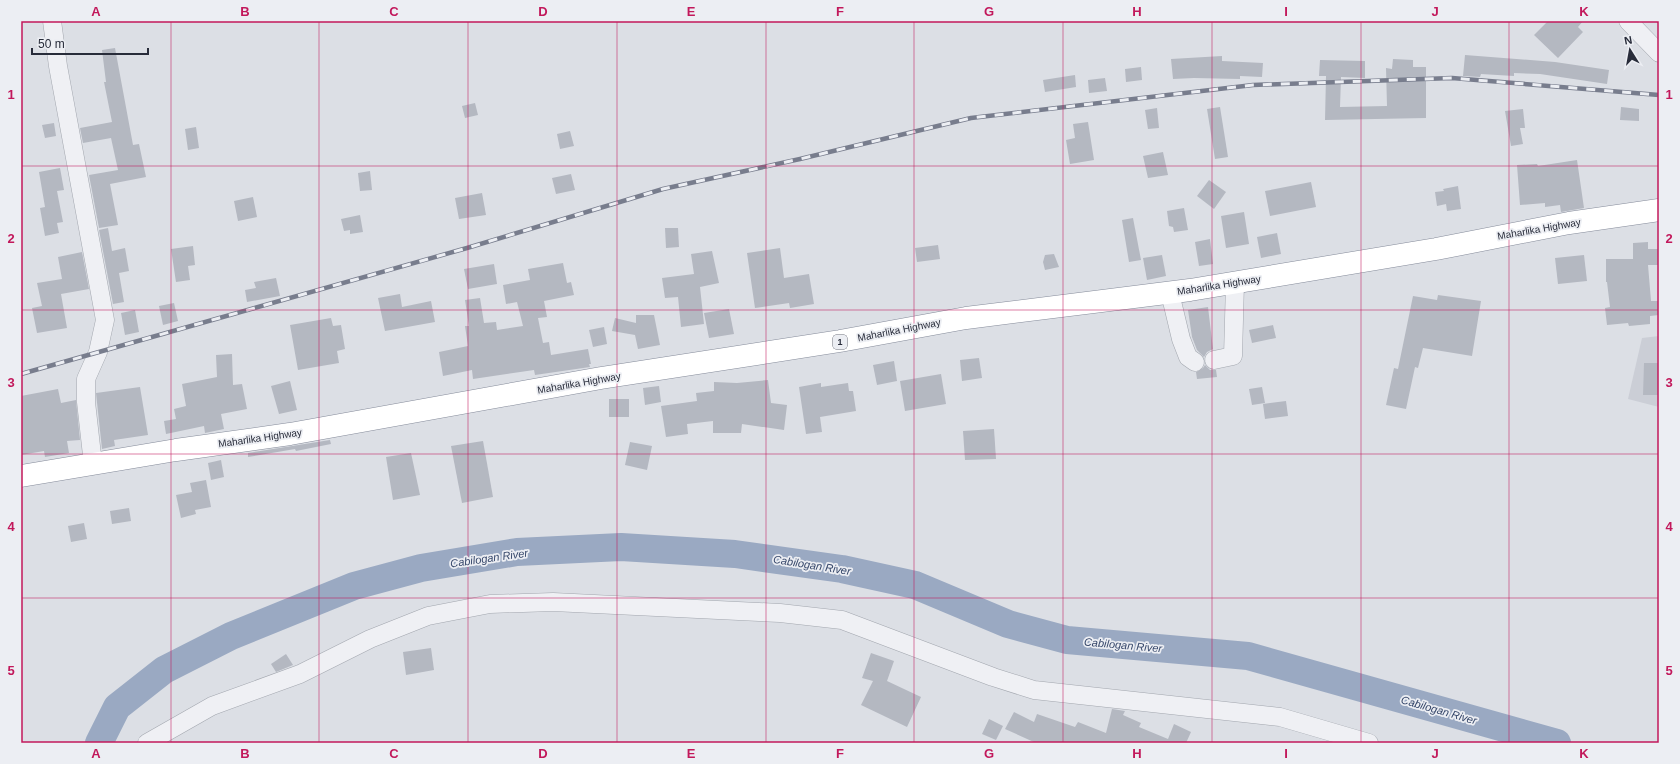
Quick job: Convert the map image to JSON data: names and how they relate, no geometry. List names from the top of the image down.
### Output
{
  "streets": {
    "highway": ["Maharlika Highway", "1"]
  },
  "water": ["Cabilogan River"],
  "scale_bar": "50 m",
  "north": "top",
  "grid": {
    "columns": [
      "A",
      "B",
      "C",
      "D",
      "E",
      "F",
      "G",
      "H",
      "I",
      "J",
      "K"
    ],
    "rows": [
      "1",
      "2",
      "3",
      "4",
      "5"
    ]
  }
}
